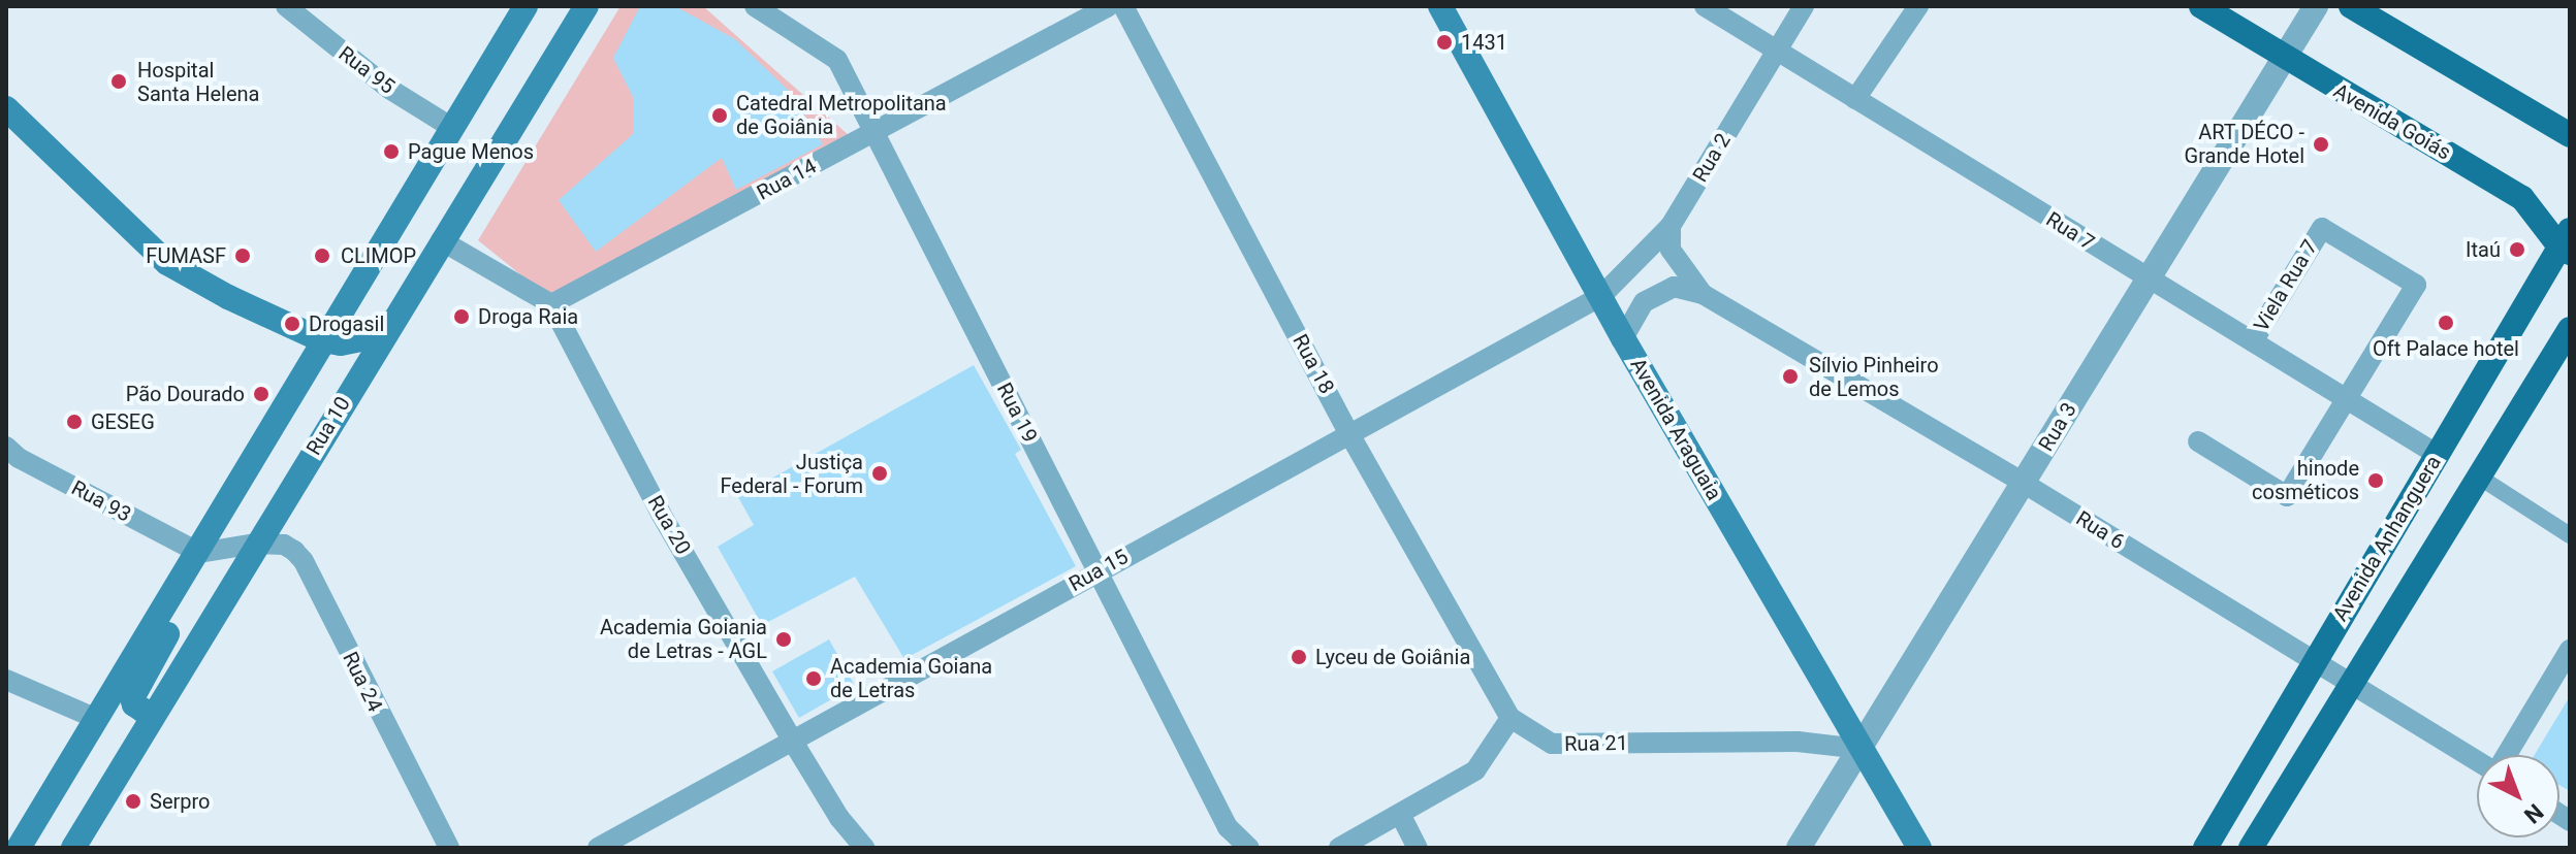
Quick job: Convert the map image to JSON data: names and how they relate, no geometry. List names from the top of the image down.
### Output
{
  "streets": {
    "main road": [
      "Avenida Goiás",
      "Rua 10",
      "Avenida Araguaia",
      "Avenida Anhanguera"
    ],
    "street": [
      "Rua 95",
      "Rua 2",
      "Rua 14",
      "Rua 7",
      "Viela Rua 7",
      "Rua 18",
      "Rua 19",
      "Rua 3",
      "Rua 93",
      "Rua 20",
      "Rua 6",
      "Rua 15",
      "Rua 24",
      "Rua 21"
    ]
  },
  "crossings": [
    ["Avenida Goiás", "Rua 3"],
    ["Avenida Goiás", "Avenida Anhanguera"],
    ["Rua 2", "Rua 7"],
    ["Rua 2", "Avenida Araguaia"],
    ["Rua 2", "Rua 6"],
    ["Rua 2", "Rua 15"],
    ["Rua 14", "Rua 19"],
    ["Rua 14", "Rua 20"],
    ["Rua 7", "Viela Rua 7"],
    ["Rua 7", "Rua 3"],
    ["Rua 7", "Avenida Anhanguera"],
    ["Rua 18", "Rua 15"],
    ["Rua 18", "Rua 21"],
    ["Rua 19", "Rua 15"],
    ["Rua 10", "Rua 24"],
    ["Rua 3", "Avenida Araguaia"],
    ["Rua 3", "Rua 6"],
    ["Rua 3", "Rua 21"],
    ["Avenida Araguaia", "Rua 6"],
    ["Avenida Araguaia", "Rua 15"],
    ["Avenida Araguaia", "Rua 21"],
    ["Rua 20", "Rua 15"],
    ["Rua 6", "Avenida Anhanguera"]
  ],
  "places": [
    "1431",
    "Hospital Santa Helena",
    "Catedral Metropolitana de Goiânia",
    "ART DÉCO - Grande Hotel",
    "Pague Menos",
    "Itaú",
    "FUMASF",
    "CLIMOP",
    "Droga Raia",
    "Oft Palace hotel",
    "Drogasil",
    "Sílvio Pinheiro de Lemos",
    "Pão Dourado",
    "GESEG",
    "Justiça Federal - Forum",
    "hinode cosméticos",
    "Academia Goiania de Letras - AGL",
    "Lyceu de Goiânia",
    "Academia Goiana de Letras",
    "Serpro"
  ],
  "north": "bottom right"
}
